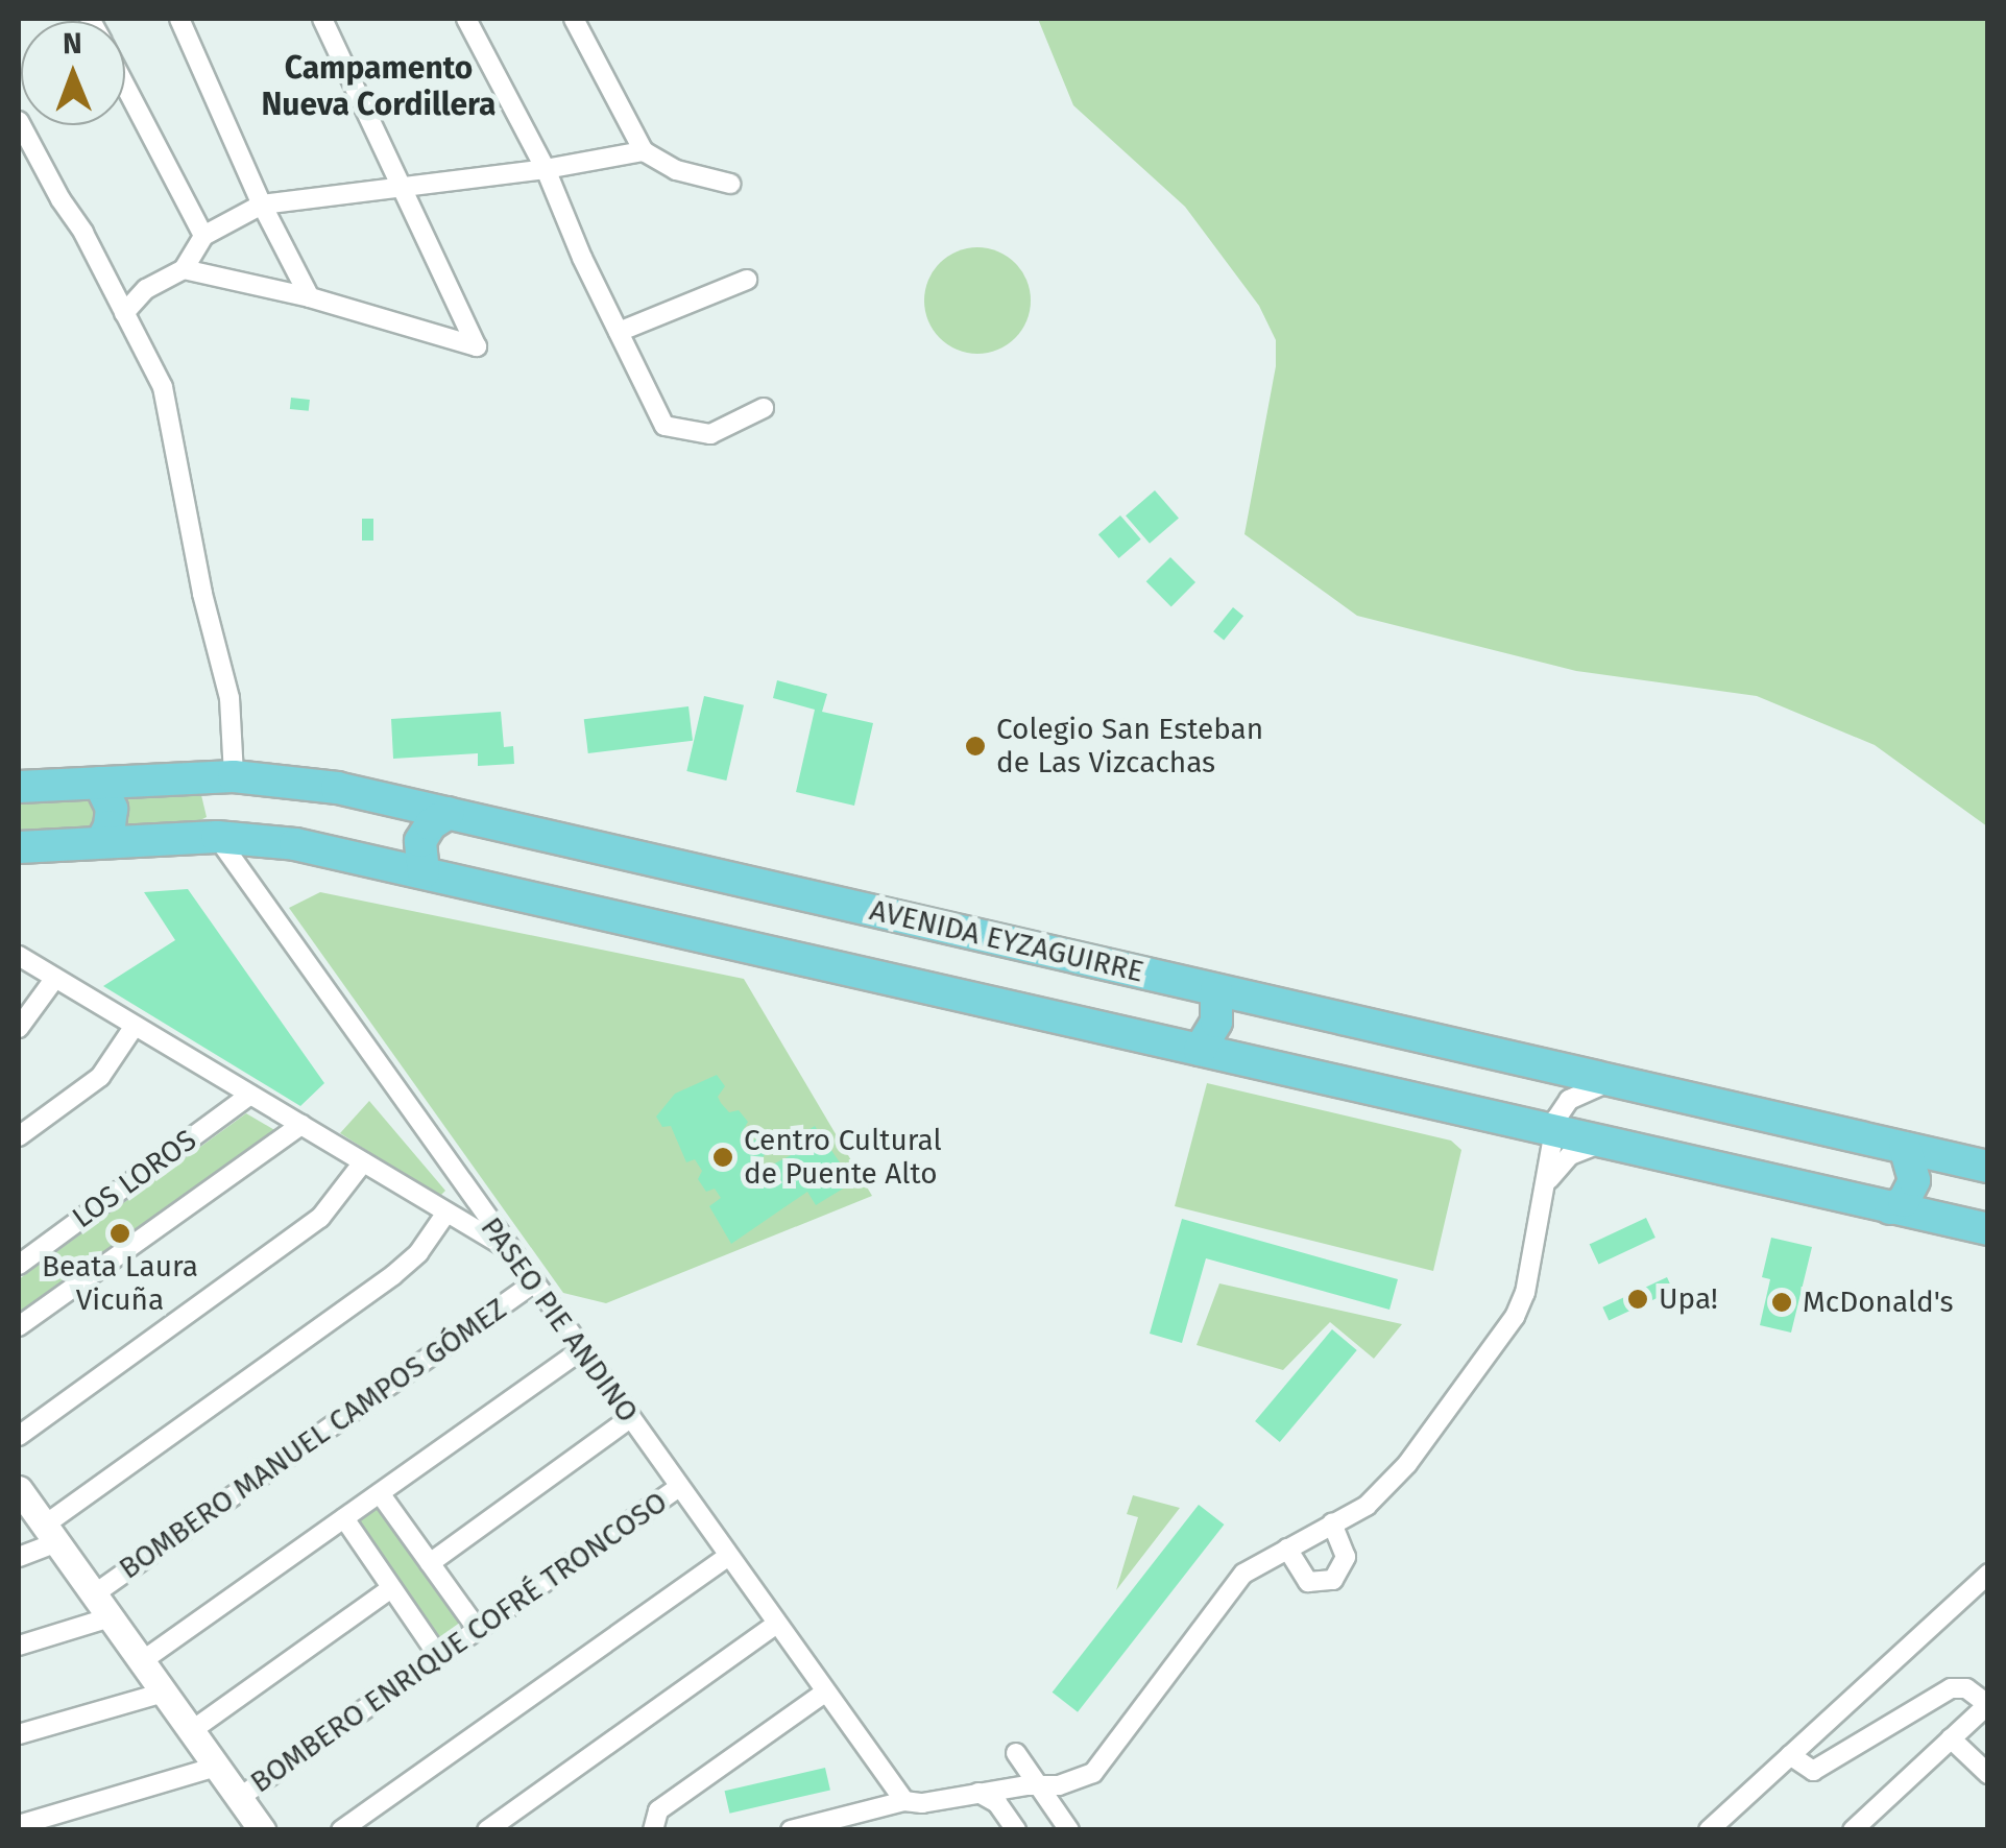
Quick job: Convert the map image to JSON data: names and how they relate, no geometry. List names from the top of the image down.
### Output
{
  "streets": {
    "main road": ["AVENIDA EYZAGUIRRE"],
    "street": [
      "LOS LOROS",
      "PASEO PIE ANDINO",
      "BOMBERO MANUEL CAMPOS GÓMEZ",
      "BOMBERO ENRIQUE COFRÉ TRONCOSO"
    ]
  },
  "crossings": [
    ["PASEO PIE ANDINO", "BOMBERO MANUEL CAMPOS GÓMEZ"],
    ["PASEO PIE ANDINO", "BOMBERO ENRIQUE COFRÉ TRONCOSO"]
  ],
  "districts": ["Campamento Nueva Cordillera"],
  "places": [
    "Colegio San Esteban de Las Vizcachas",
    "Centro Cultural de Puente Alto",
    "Beata Laura Vicuña",
    "Upa!",
    "McDonald's"
  ],
  "north": "top"
}
